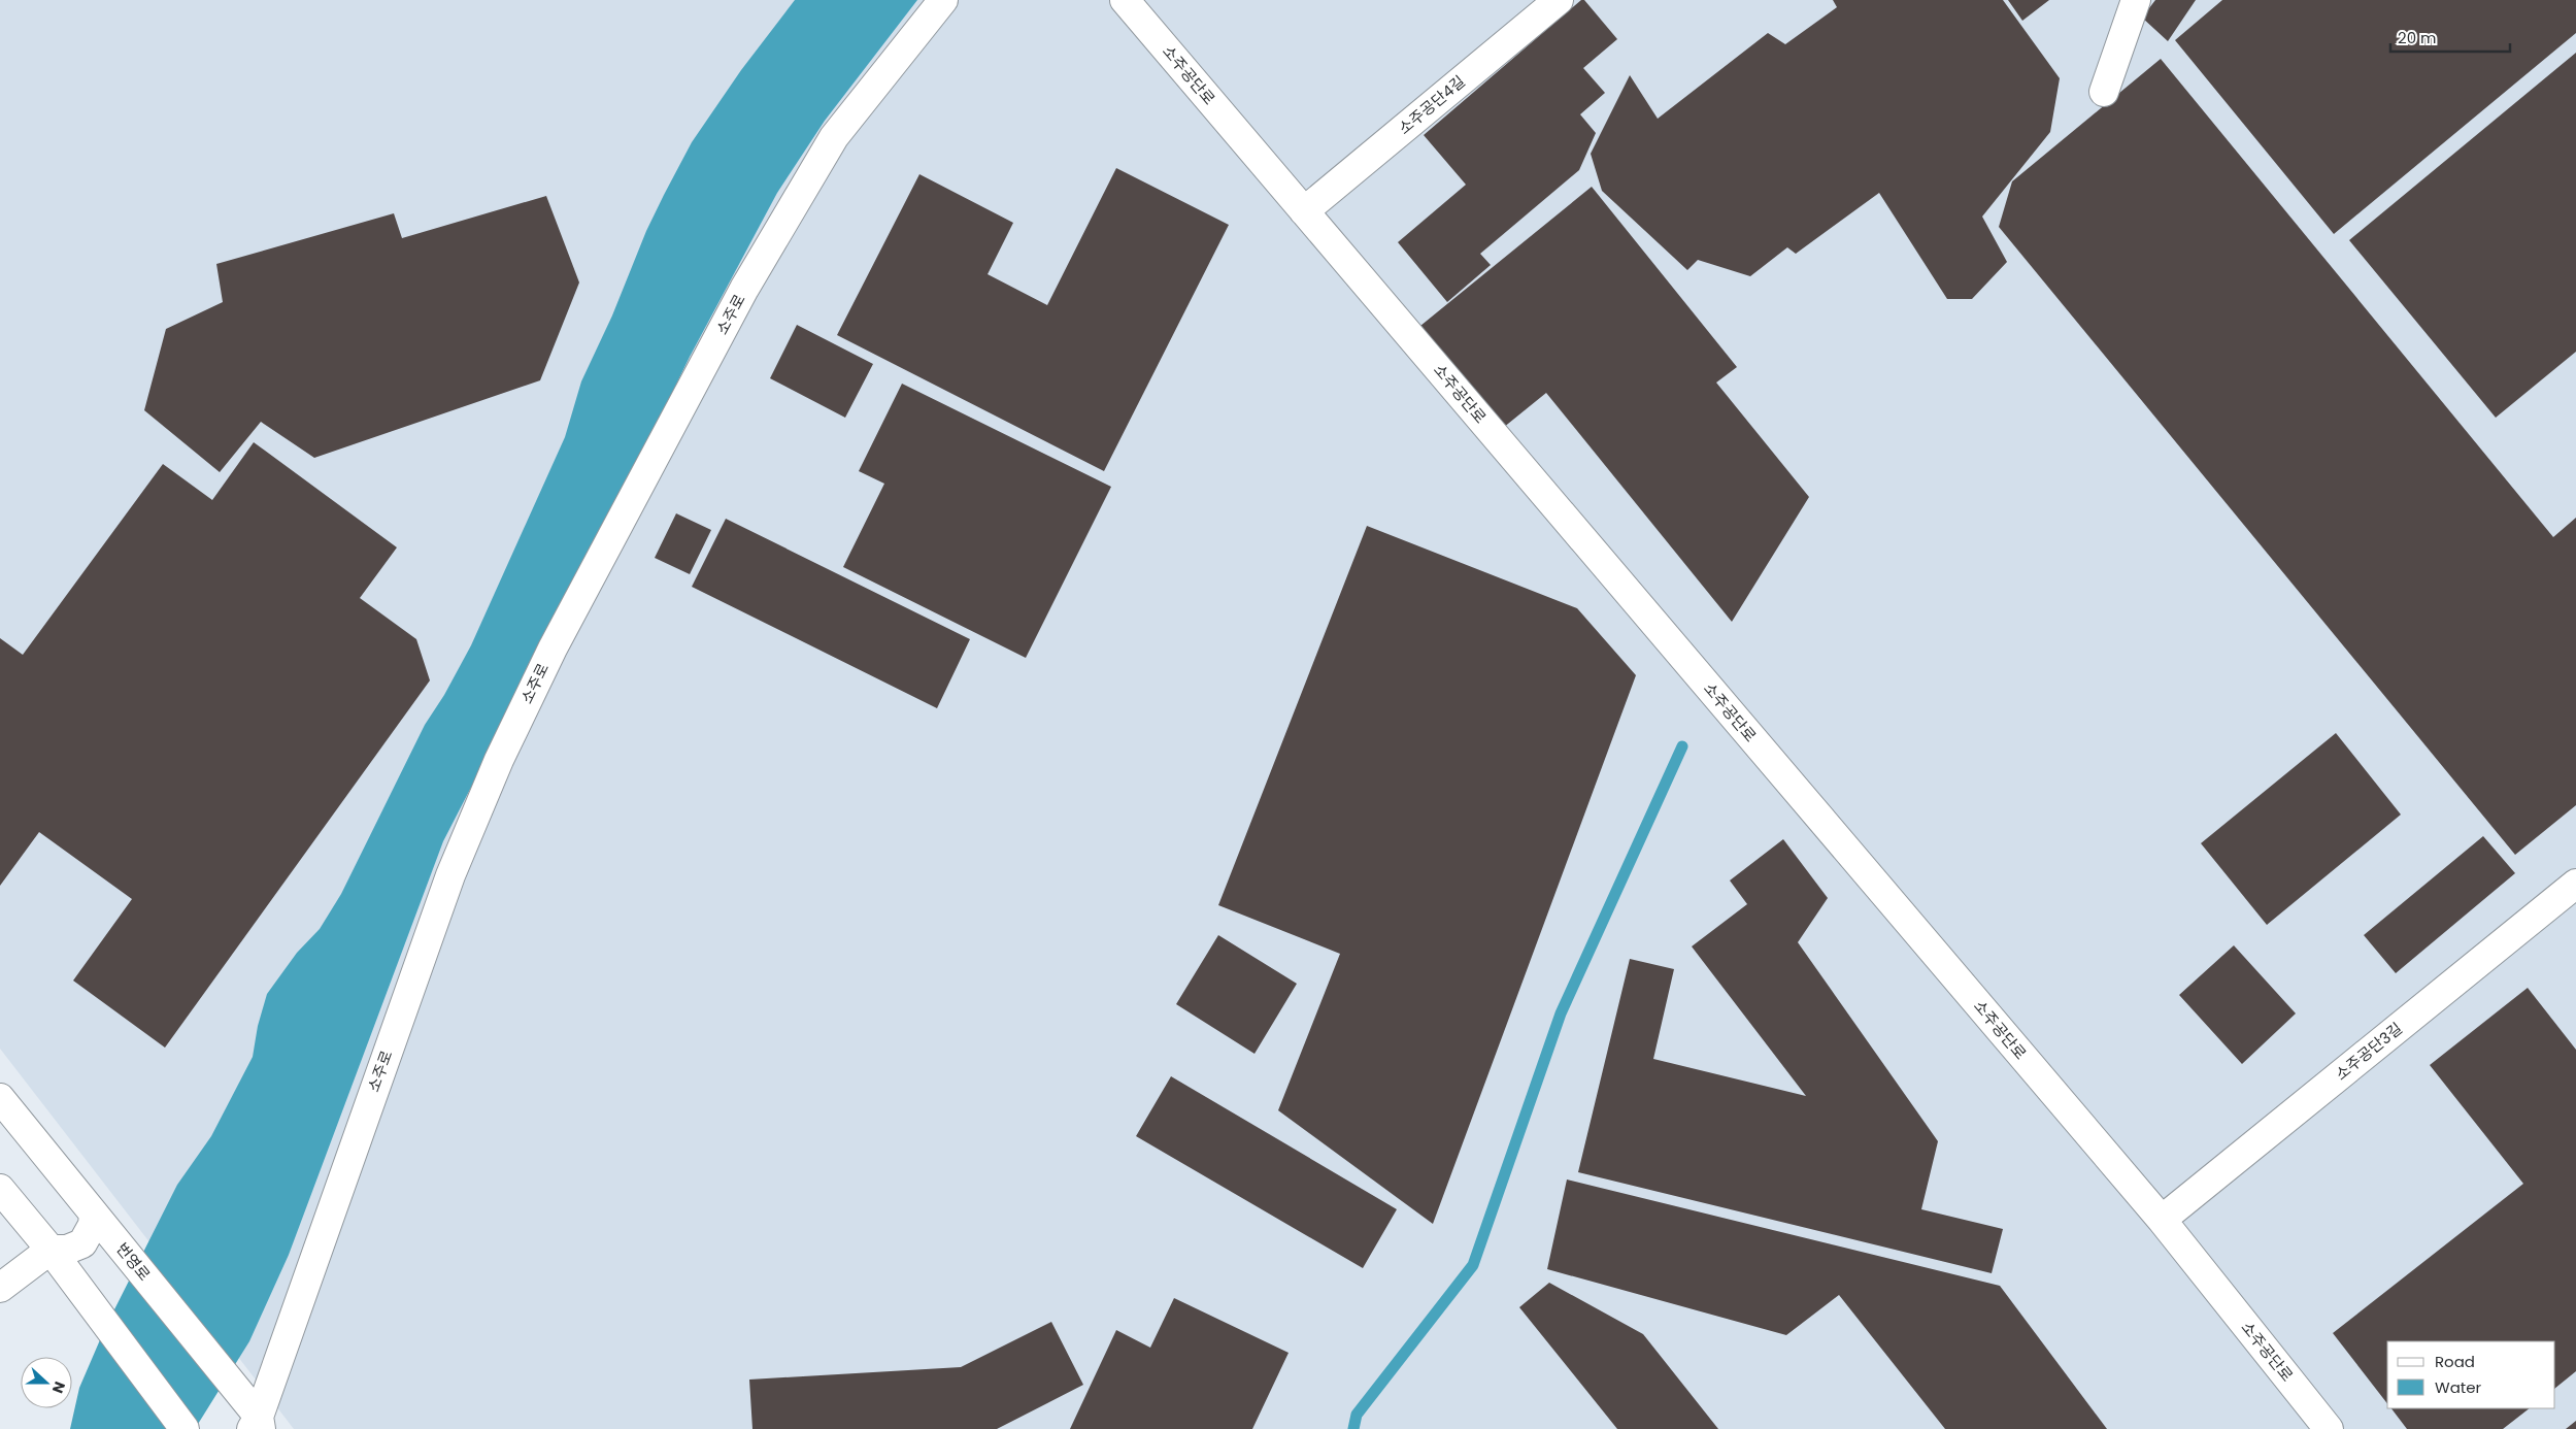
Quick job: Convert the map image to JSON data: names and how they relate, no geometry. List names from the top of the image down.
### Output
{
  "streets": {
    "street": [
      "소주공단로",
      "소주공단4길",
      "소주로",
      "소주공단3길",
      "번영로"
    ]
  },
  "crossings": [
    ["소주공단로", "소주공단4길"],
    ["소주공단로", "소주공단3길"],
    ["소주로", "번영로"]
  ],
  "legend": ["Road", "Water"],
  "scale_bar": "20 m",
  "north": "right"
}
